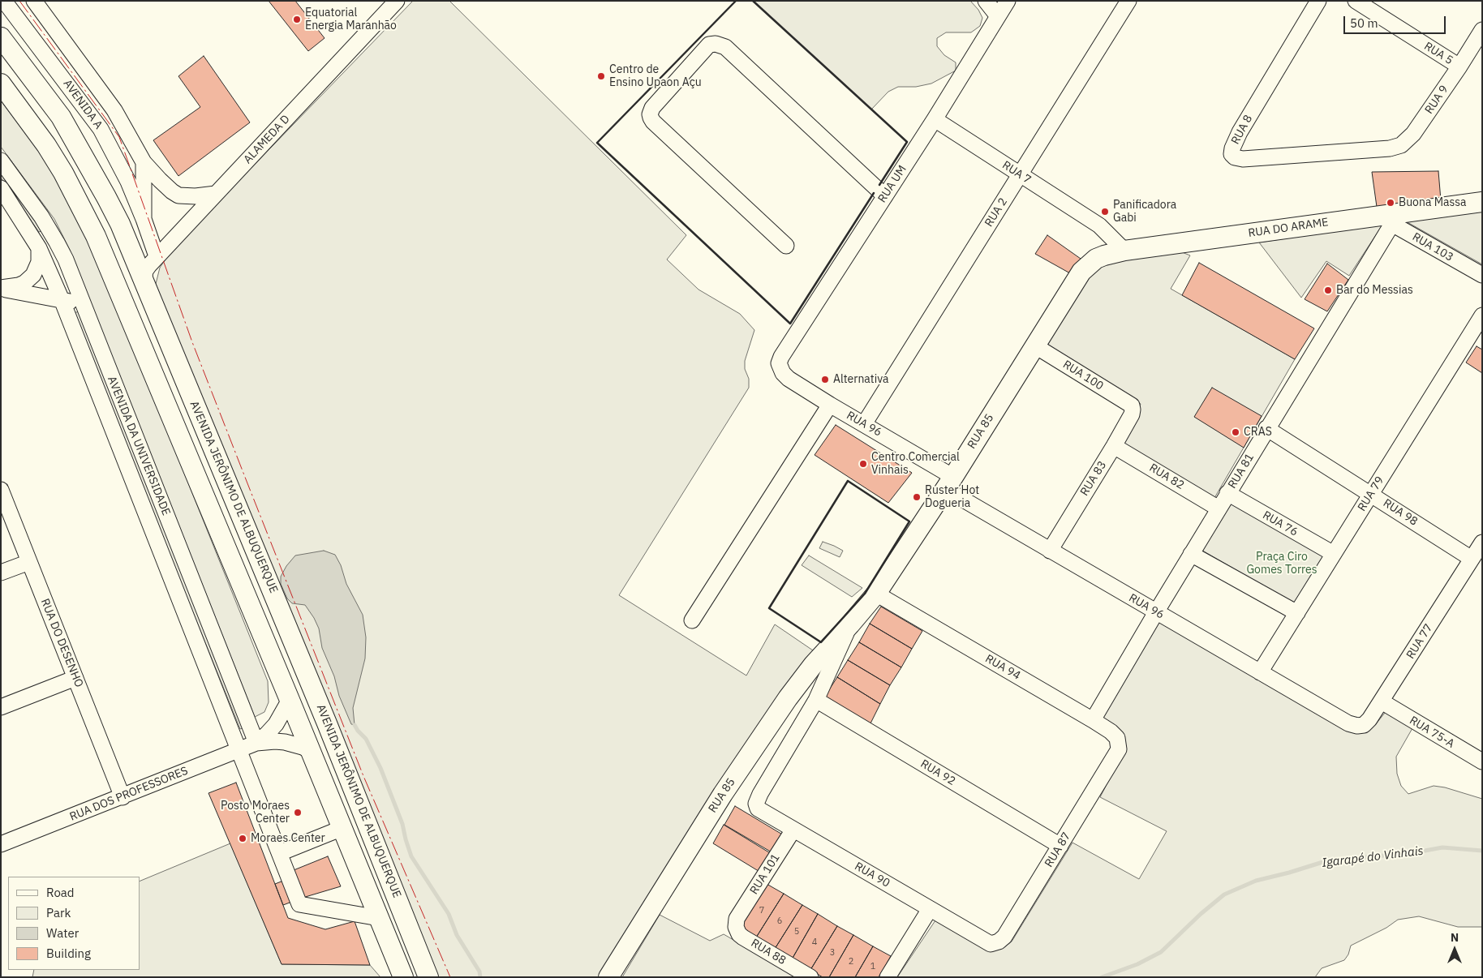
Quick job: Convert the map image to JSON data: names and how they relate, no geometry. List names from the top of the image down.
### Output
{
  "streets": {
    "main road": ["RUA DO ARAME", "RUA 85", "AVENIDA JERÔNIMO DE ALBUQUERQUE"],
    "street": [
      "RUA 5",
      "RUA 9",
      "AVENIDA A",
      "RUA 8",
      "ALAMEDA D",
      "RUA 7",
      "RUA UM",
      "RUA 2",
      "RUA 103",
      "RUA 100",
      "RUA 96",
      "AVENIDA DA UNIVERSIDADE",
      "RUA 81",
      "RUA 82",
      "RUA 83",
      "RUA 79",
      "RUA 98",
      "RUA 76",
      "RUA 77",
      "RUA DO DESENHO",
      "RUA 94",
      "RUA 75-A",
      "RUA 92",
      "RUA DOS PROFESSORES",
      "RUA 87",
      "RUA 101",
      "RUA 90",
      "RUA 88"
    ]
  },
  "crossings": [
    ["RUA 5", "RUA 9"],
    ["RUA 9", "RUA 8"],
    ["AVENIDA A", "ALAMEDA D"],
    ["ALAMEDA D", "AVENIDA JERÔNIMO DE ALBUQUERQUE"],
    ["RUA 7", "RUA UM"],
    ["RUA 7", "RUA 2"],
    ["RUA 7", "RUA DO ARAME"],
    ["RUA UM", "RUA 96"],
    ["RUA 2", "RUA 96"],
    ["RUA DO ARAME", "RUA 103"],
    ["RUA DO ARAME", "RUA 85"],
    ["RUA DO ARAME", "RUA 81"],
    ["RUA 103", "RUA 81"],
    ["RUA 100", "RUA 85"],
    ["RUA 100", "RUA 83"],
    ["RUA 96", "RUA 85"],
    ["RUA 96", "RUA 81"],
    ["RUA 96", "RUA 83"],
    ["RUA 96", "RUA 79"],
    ["RUA 96", "RUA 77"],
    ["RUA 85", "RUA 94"],
    ["RUA 85", "RUA 92"],
    ["RUA 85", "RUA 90"],
    ["AVENIDA DA UNIVERSIDADE", "RUA DOS PROFESSORES"],
    ["RUA 81", "RUA 82"],
    ["RUA 81", "RUA 98"],
    ["RUA 81", "RUA 76"],
    ["RUA 81", "RUA 94"],
    ["RUA 82", "RUA 83"],
    ["RUA 79", "RUA 98"],
    ["RUA 79", "RUA 76"],
    ["RUA 98", "RUA 77"],
    ["RUA 77", "RUA 75-A"],
    ["RUA DO DESENHO", "RUA DOS PROFESSORES"],
    ["RUA 94", "RUA 87"],
    ["RUA 92", "RUA 87"],
    ["RUA 87", "RUA 90"],
    ["RUA 101", "RUA 90"],
    ["RUA 101", "RUA 88"]
  ],
  "water": ["Igarapé do Vinhais"],
  "parks": ["Praça Ciro Gomes Torres"],
  "places": [
    "Equatorial Energia Maranhão",
    "Centro de Ensino Upaon Açu",
    "Buona Massa",
    "Panificadora Gabi",
    "Bar do Messias",
    "Alternativa",
    "CRAS",
    "Centro Comercial Vinhais",
    "Ruster Hot Dogueria",
    "Posto Moraes Center",
    "Moraes Center"
  ],
  "house_numbers": [
    "7",
    "6",
    "5",
    "4",
    "3",
    "2",
    "1"
  ],
  "legend": [
    "Road",
    "Park",
    "Water",
    "Building"
  ],
  "scale_bar": "50 m",
  "north": "top"
}
